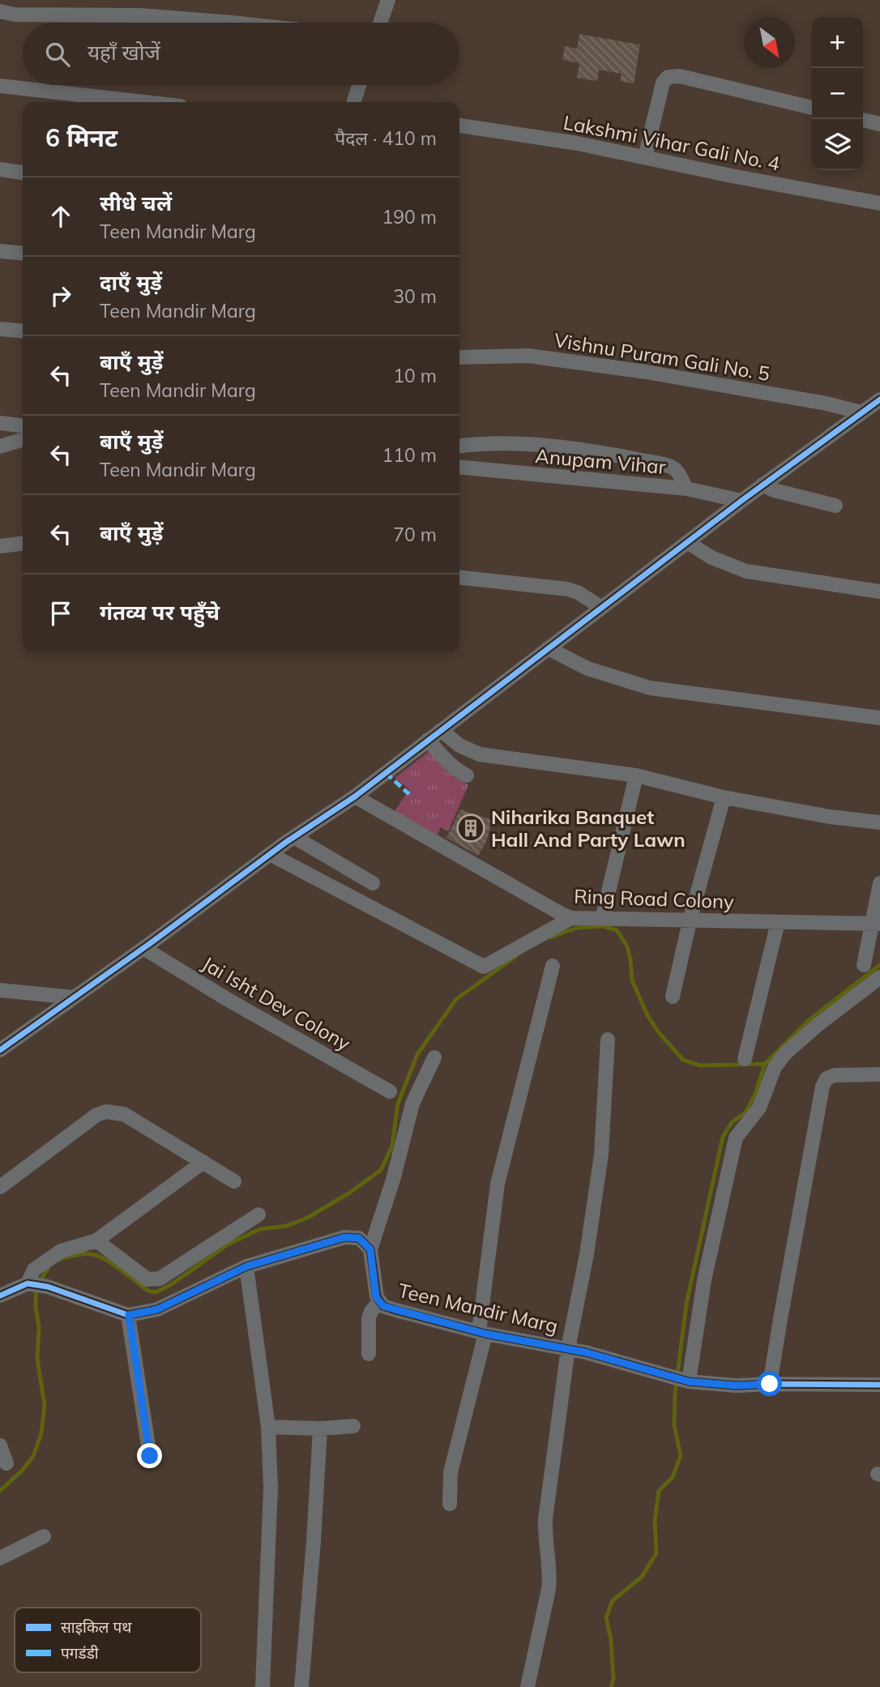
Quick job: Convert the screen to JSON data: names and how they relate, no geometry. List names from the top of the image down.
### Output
{
  "streets": {
    "street": [
      "Lakshmi Vihar Gali No. 4",
      "Vishnu Puram Gali No. 5",
      "Anupam Vihar",
      "Ring Road Colony",
      "Jai Isht Dev Colony",
      "Teen Mandir Marg"
    ]
  },
  "places": {
    "building": ["Niharika Banquet Hall And Party Lawn"]
  },
  "legend": ["साइकिल पथ", "पगडंडी"],
  "north": "bottom right",
  "page": {
    "map_buttons": ["+", "−"],
    "search": "यहाँ खोजें",
    "heading": ["6 मिनट", "पैदल · 410 m"],
    "list": [
      ["सीधे चलें", "Teen Mandir Marg", "190 m"],
      ["दाएँ मुड़ें", "Teen Mandir Marg", "30 m"],
      ["बाएँ मुड़ें", "Teen Mandir Marg", "10 m"],
      ["बाएँ मुड़ें", "Teen Mandir Marg", "110 m"],
      ["बाएँ मुड़ें", "70 m"],
      "गंतव्य पर पहुँचे"
    ]
  }
}
